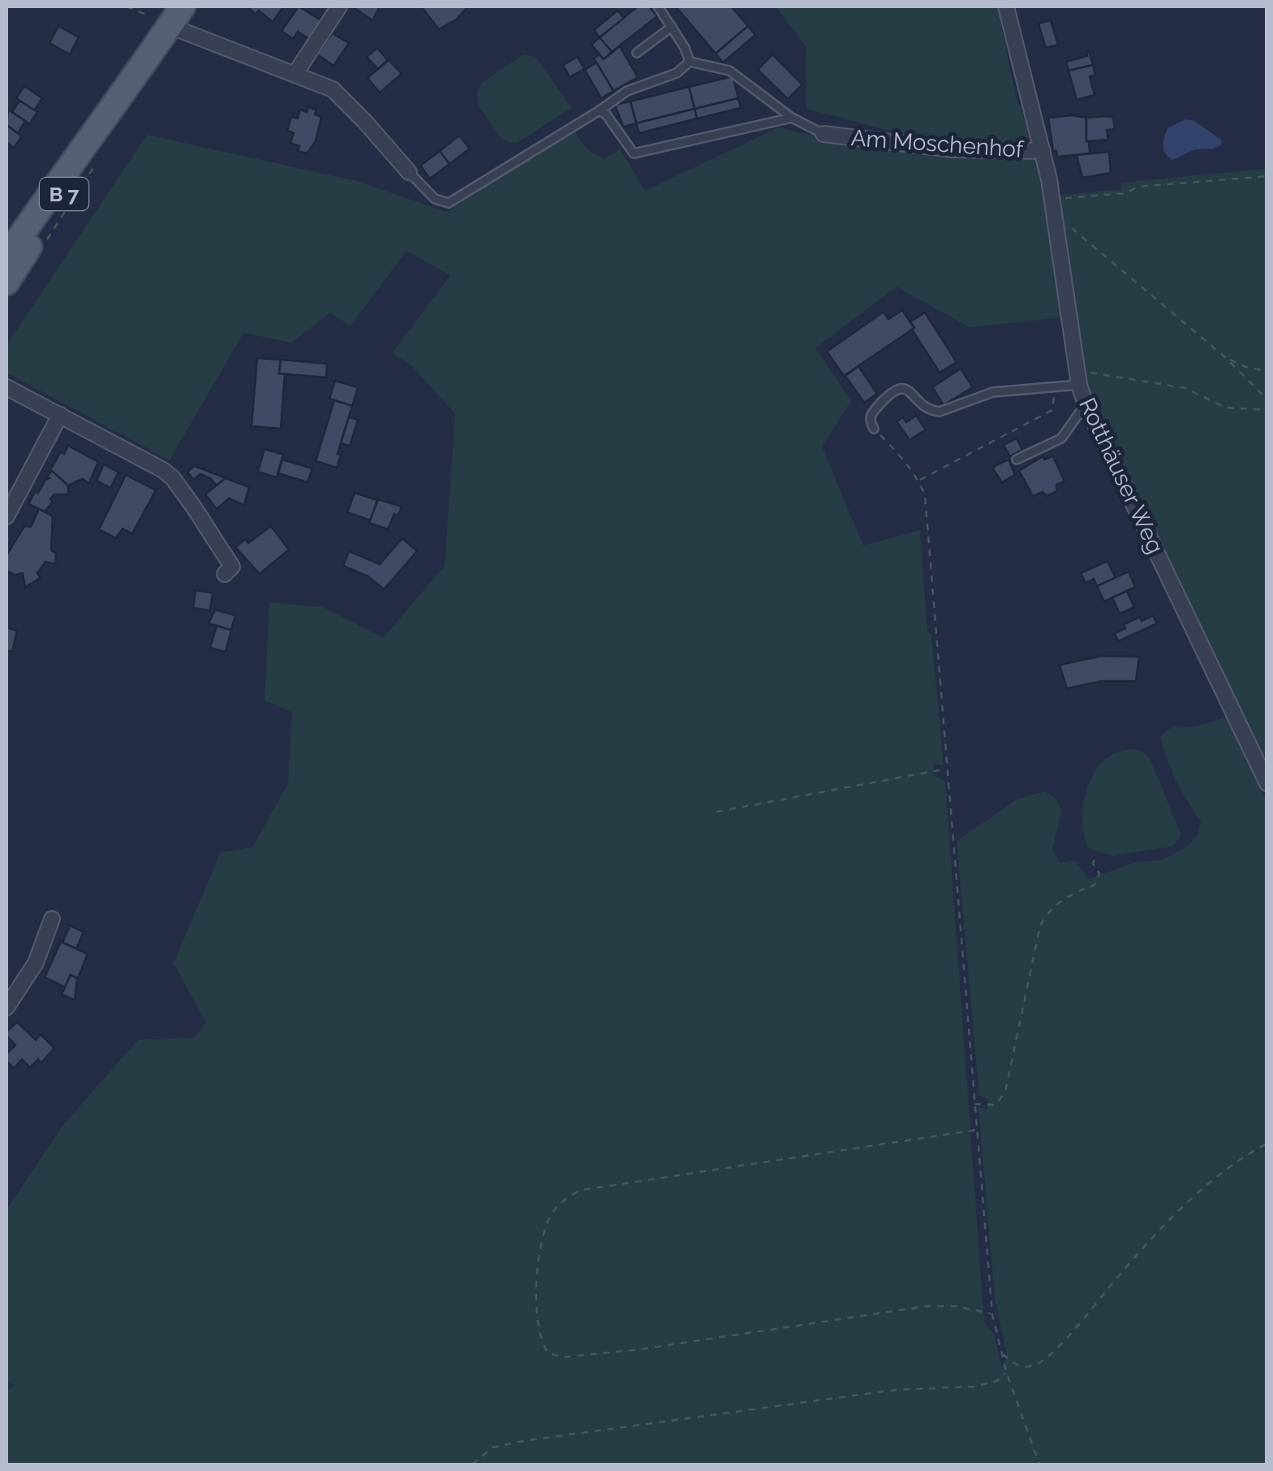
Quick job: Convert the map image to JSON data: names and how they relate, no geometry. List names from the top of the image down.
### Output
{
  "streets": {
    "main road": ["B 7"],
    "street": ["Am Moschenhof", "Rotthäuser Weg"]
  },
  "crossings": [
    ["Am Moschenhof", "Rotthäuser Weg"]
  ]
}
